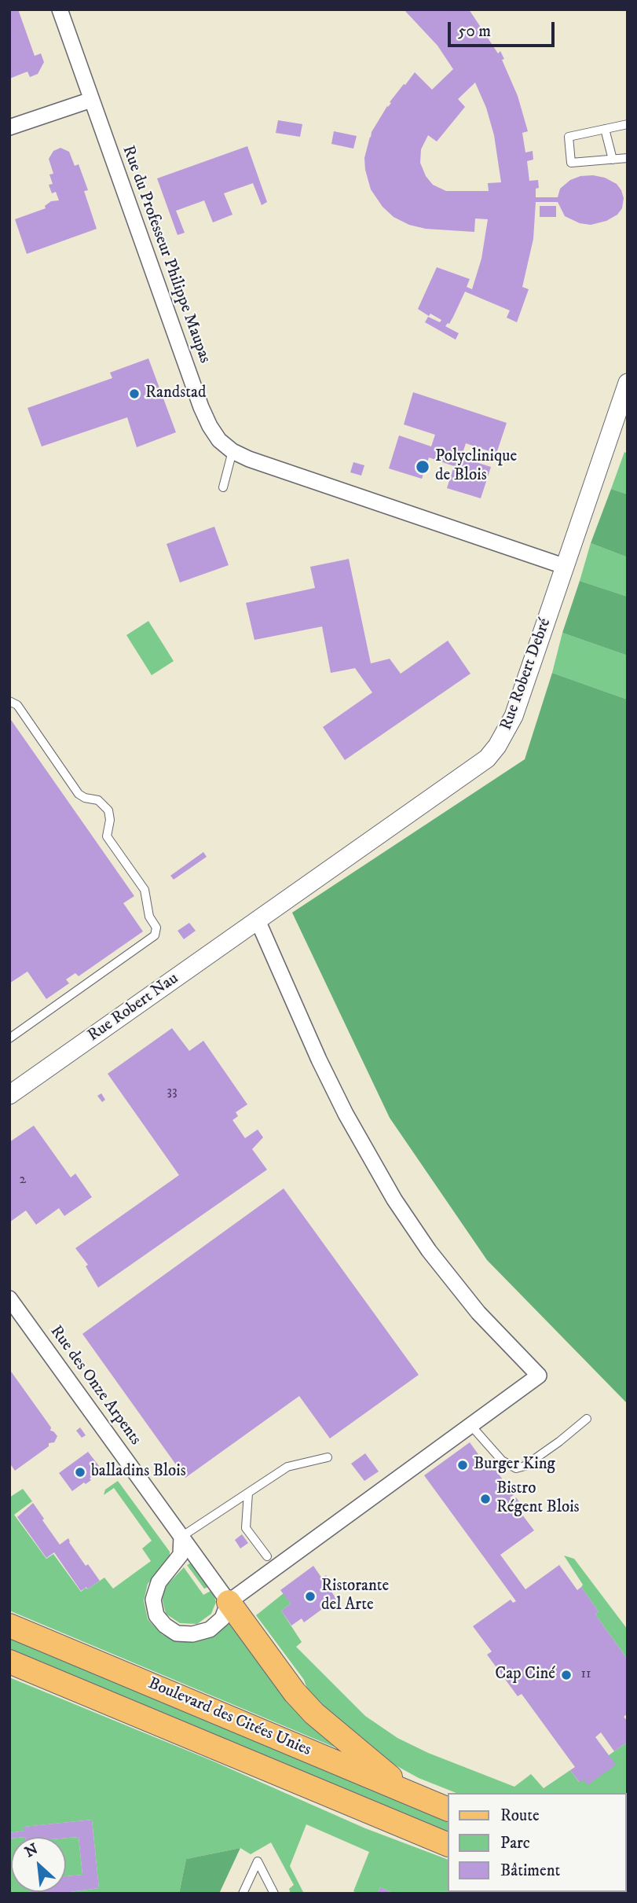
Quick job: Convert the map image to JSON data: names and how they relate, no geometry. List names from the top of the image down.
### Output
{
  "streets": {
    "main road": ["Boulevard des Citées Unies"],
    "street": [
      "Rue du Professeur Philippe Maupas",
      "Rue Robert Debré",
      "Rue Robert Nau",
      "Rue des Onze Arpents"
    ]
  },
  "crossings": [
    ["Rue du Professeur Philippe Maupas", "Rue Robert Debré"],
    ["Rue Robert Debré", "Rue Robert Nau"]
  ],
  "places": [
    "Randstad",
    "Polyclinique de Blois",
    "Burger King",
    "balladins Blois",
    "Bistro Régent Blois",
    "Ristorante del Arte",
    "Cap Ciné"
  ],
  "house_numbers": ["33", "2", "11"],
  "legend": ["Route", "Parc", "Bâtiment"],
  "scale_bar": "50 m",
  "north": "top left"
}
